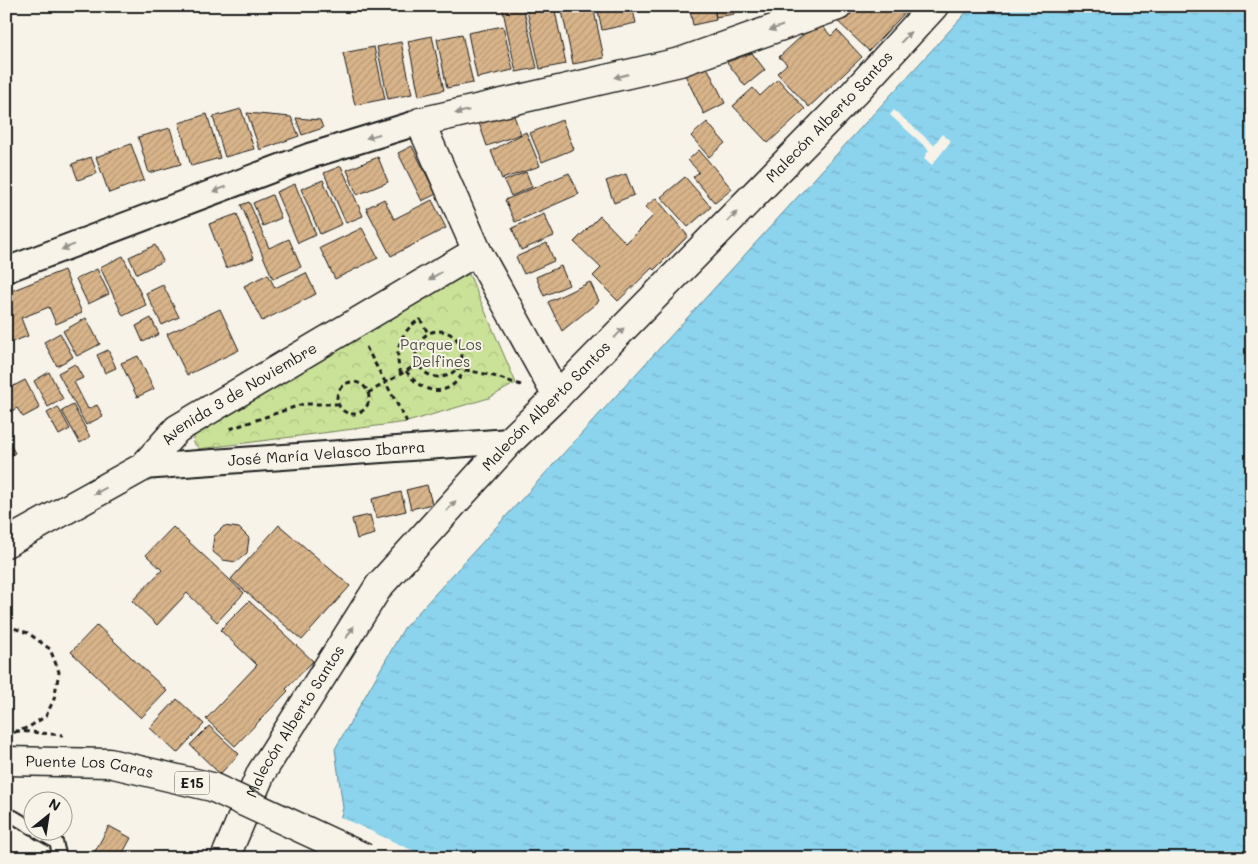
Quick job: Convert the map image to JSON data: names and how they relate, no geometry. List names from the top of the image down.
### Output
{
  "streets": {
    "main road": [
      "Malecón Alberto Santos",
      "Avenida 3 de Noviembre",
      "Puente Los Caras",
      "E15"
    ],
    "street": ["José María Velasco Ibarra"]
  },
  "crossings": [
    ["Malecón Alberto Santos", "José María Velasco Ibarra"],
    ["Avenida 3 de Noviembre", "José María Velasco Ibarra"]
  ],
  "one_way": ["Malecón Alberto Santos", "Avenida 3 de Noviembre"],
  "parks": ["Parque Los Delfines"],
  "north": "top right"
}
